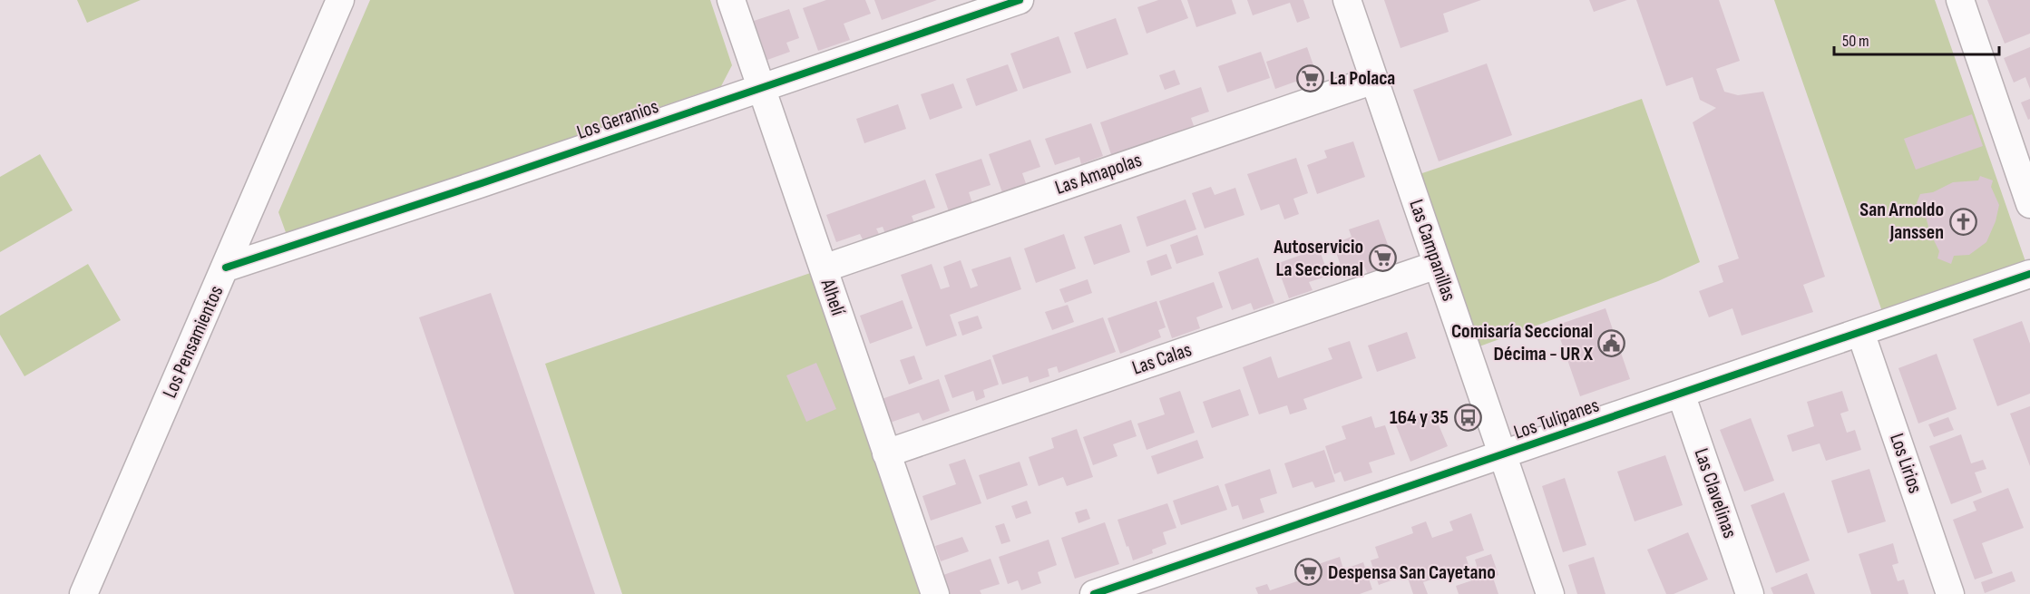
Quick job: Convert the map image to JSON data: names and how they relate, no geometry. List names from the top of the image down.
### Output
{
  "streets": {
    "street": [
      "Los Geranios",
      "Las Amapolas",
      "Las Campanillas",
      "Alhelí",
      "Los Pensamientos",
      "Las Calas",
      "Los Tulipanes",
      "Los Lirios",
      "Las Clavelinas"
    ]
  },
  "crossings": [
    ["Los Geranios", "Alhelí"],
    ["Los Geranios", "Los Pensamientos"],
    ["Las Amapolas", "Las Campanillas"],
    ["Las Amapolas", "Alhelí"],
    ["Las Campanillas", "Las Calas"],
    ["Las Campanillas", "Los Tulipanes"],
    ["Alhelí", "Las Calas"],
    ["Los Tulipanes", "Los Lirios"],
    ["Los Tulipanes", "Las Clavelinas"]
  ],
  "places": {
    "supermarket": ["La Polaca", "Autoservicio La Seccional", "Despensa San Cayetano"],
    "church": ["San Arnoldo Janssen"],
    "public building": ["Comisaría Seccional Décima - UR X"],
    "bus stop": ["164 y 35"]
  },
  "scale_bar": "50 m"
}
